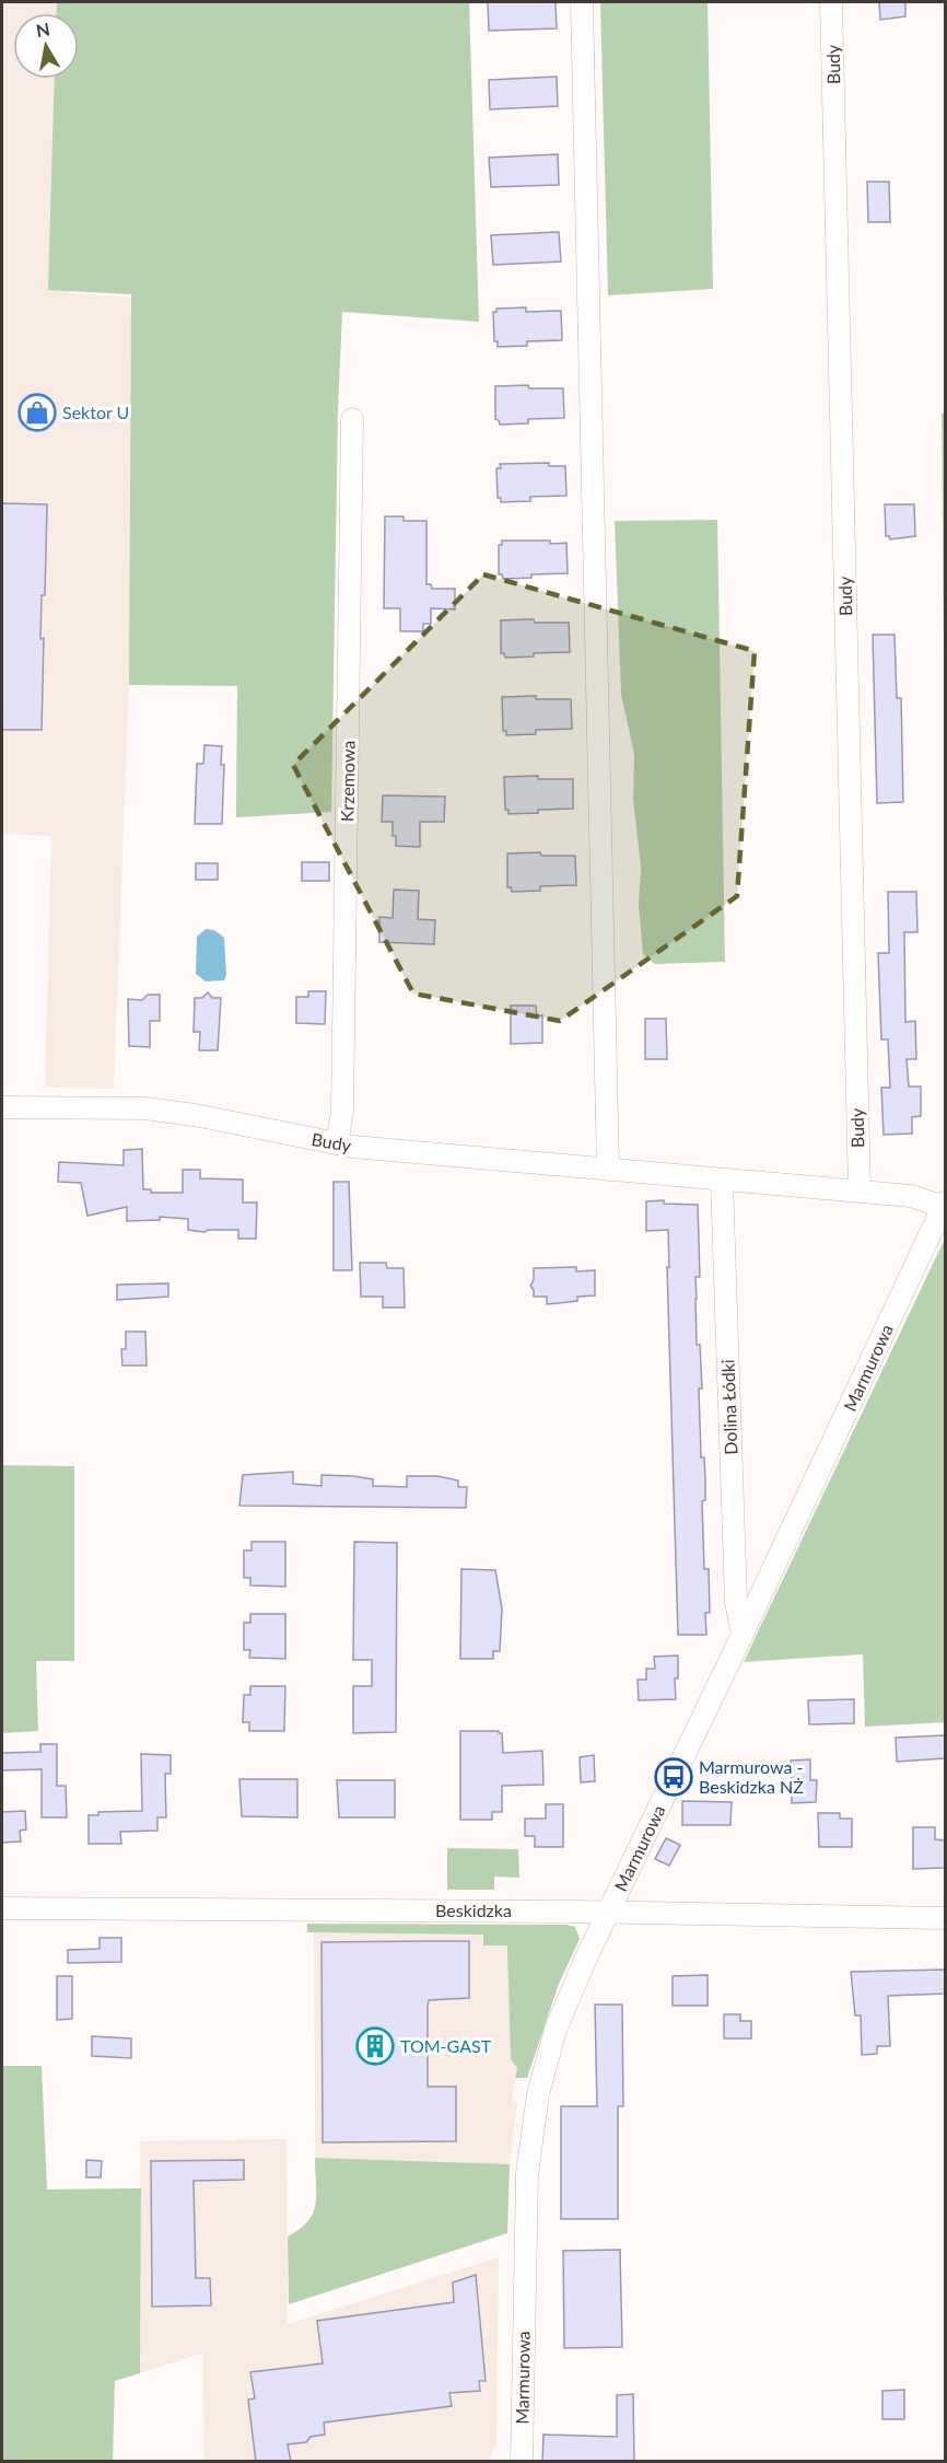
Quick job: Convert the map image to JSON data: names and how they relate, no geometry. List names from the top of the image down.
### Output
{
  "streets": {
    "street": [
      "Budy",
      "Krzemowa",
      "Marmurowa",
      "Dolina Łódki",
      "Beskidzka"
    ]
  },
  "crossings": [
    ["Budy", "Krzemowa"],
    ["Budy", "Marmurowa"],
    ["Budy", "Dolina Łódki"],
    ["Marmurowa", "Dolina Łódki"],
    ["Marmurowa", "Beskidzka"]
  ],
  "places": {
    "shop": ["Sektor U"],
    "bus stop": ["Marmurowa - Beskidzka NŻ"],
    "building": ["TOM-GAST"]
  },
  "north": "top"
}
